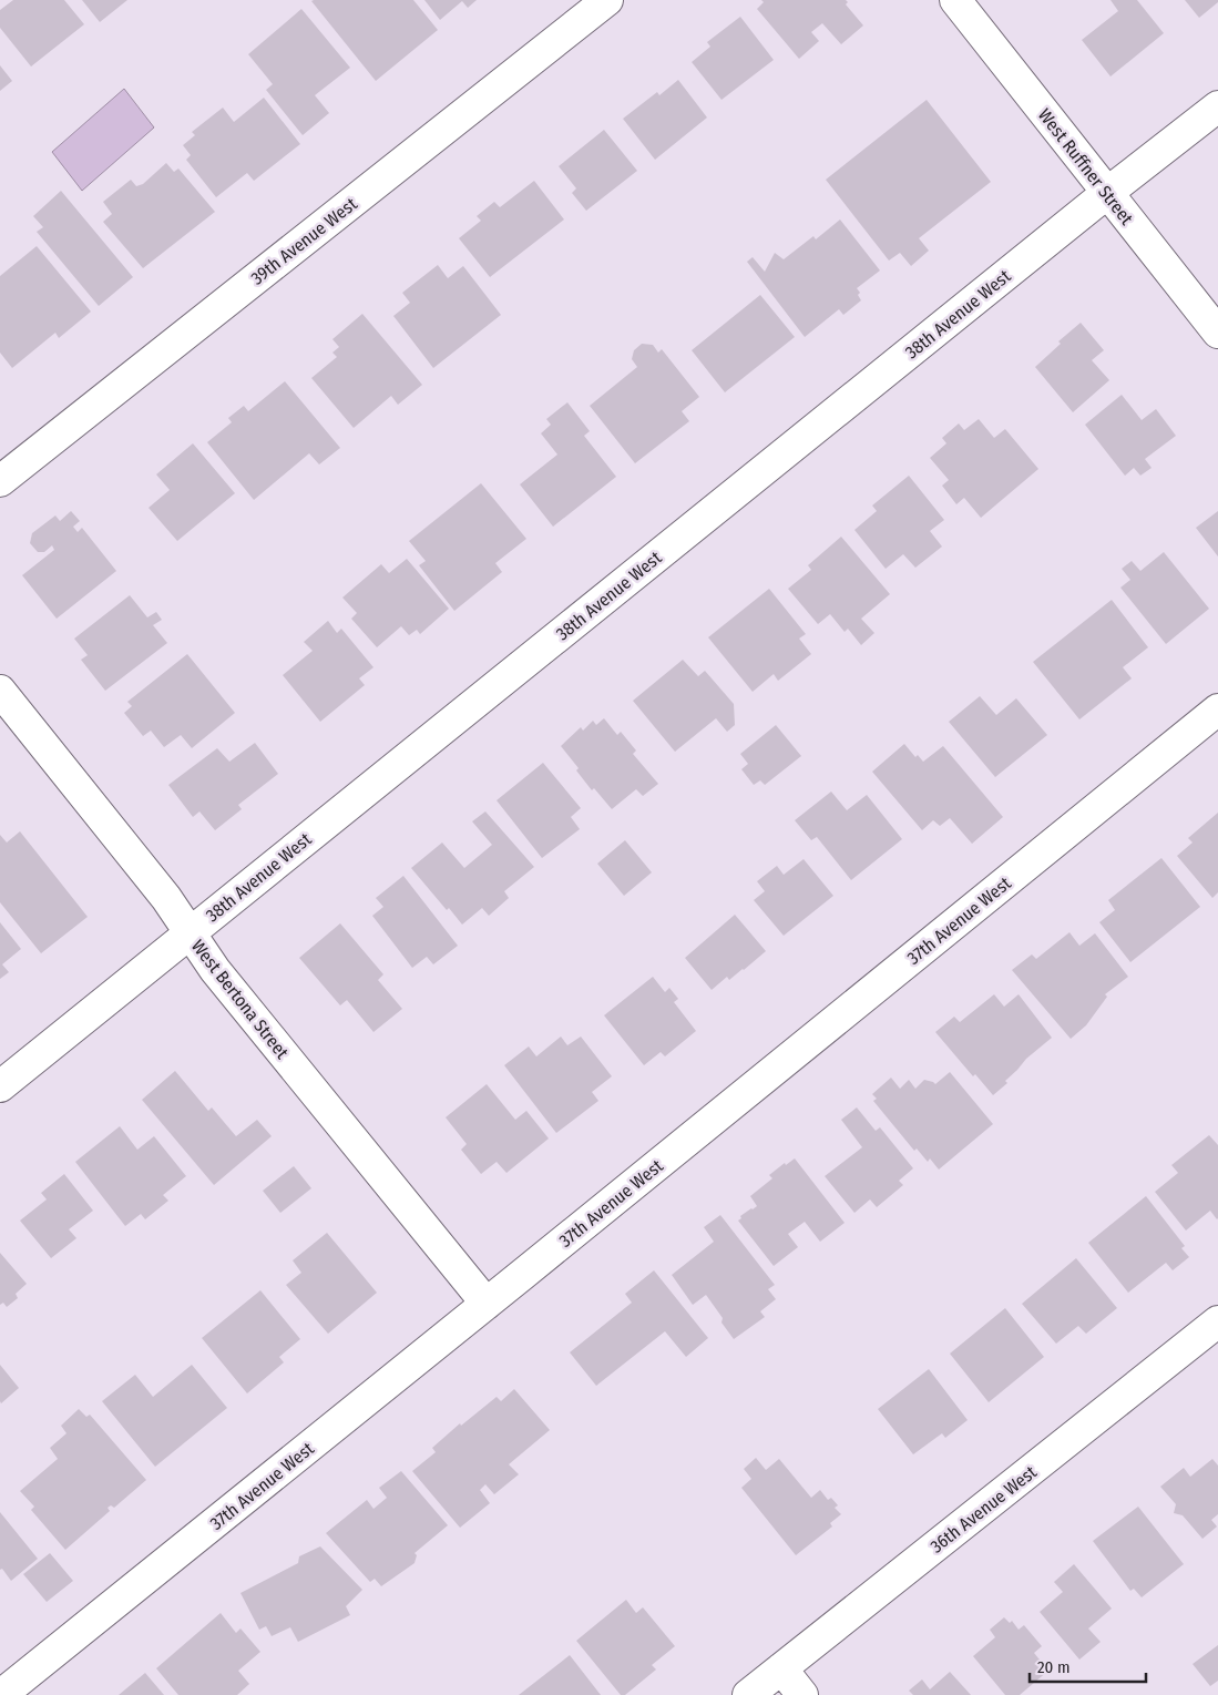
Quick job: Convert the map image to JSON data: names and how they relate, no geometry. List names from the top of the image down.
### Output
{
  "streets": {
    "street": [
      "West Ruffner Street",
      "39th Avenue West",
      "38th Avenue West",
      "37th Avenue West",
      "West Bertona Street",
      "36th Avenue West"
    ]
  },
  "crossings": [
    ["West Ruffner Street", "38th Avenue West"],
    ["38th Avenue West", "West Bertona Street"],
    ["37th Avenue West", "West Bertona Street"]
  ],
  "scale_bar": "20 m"
}
